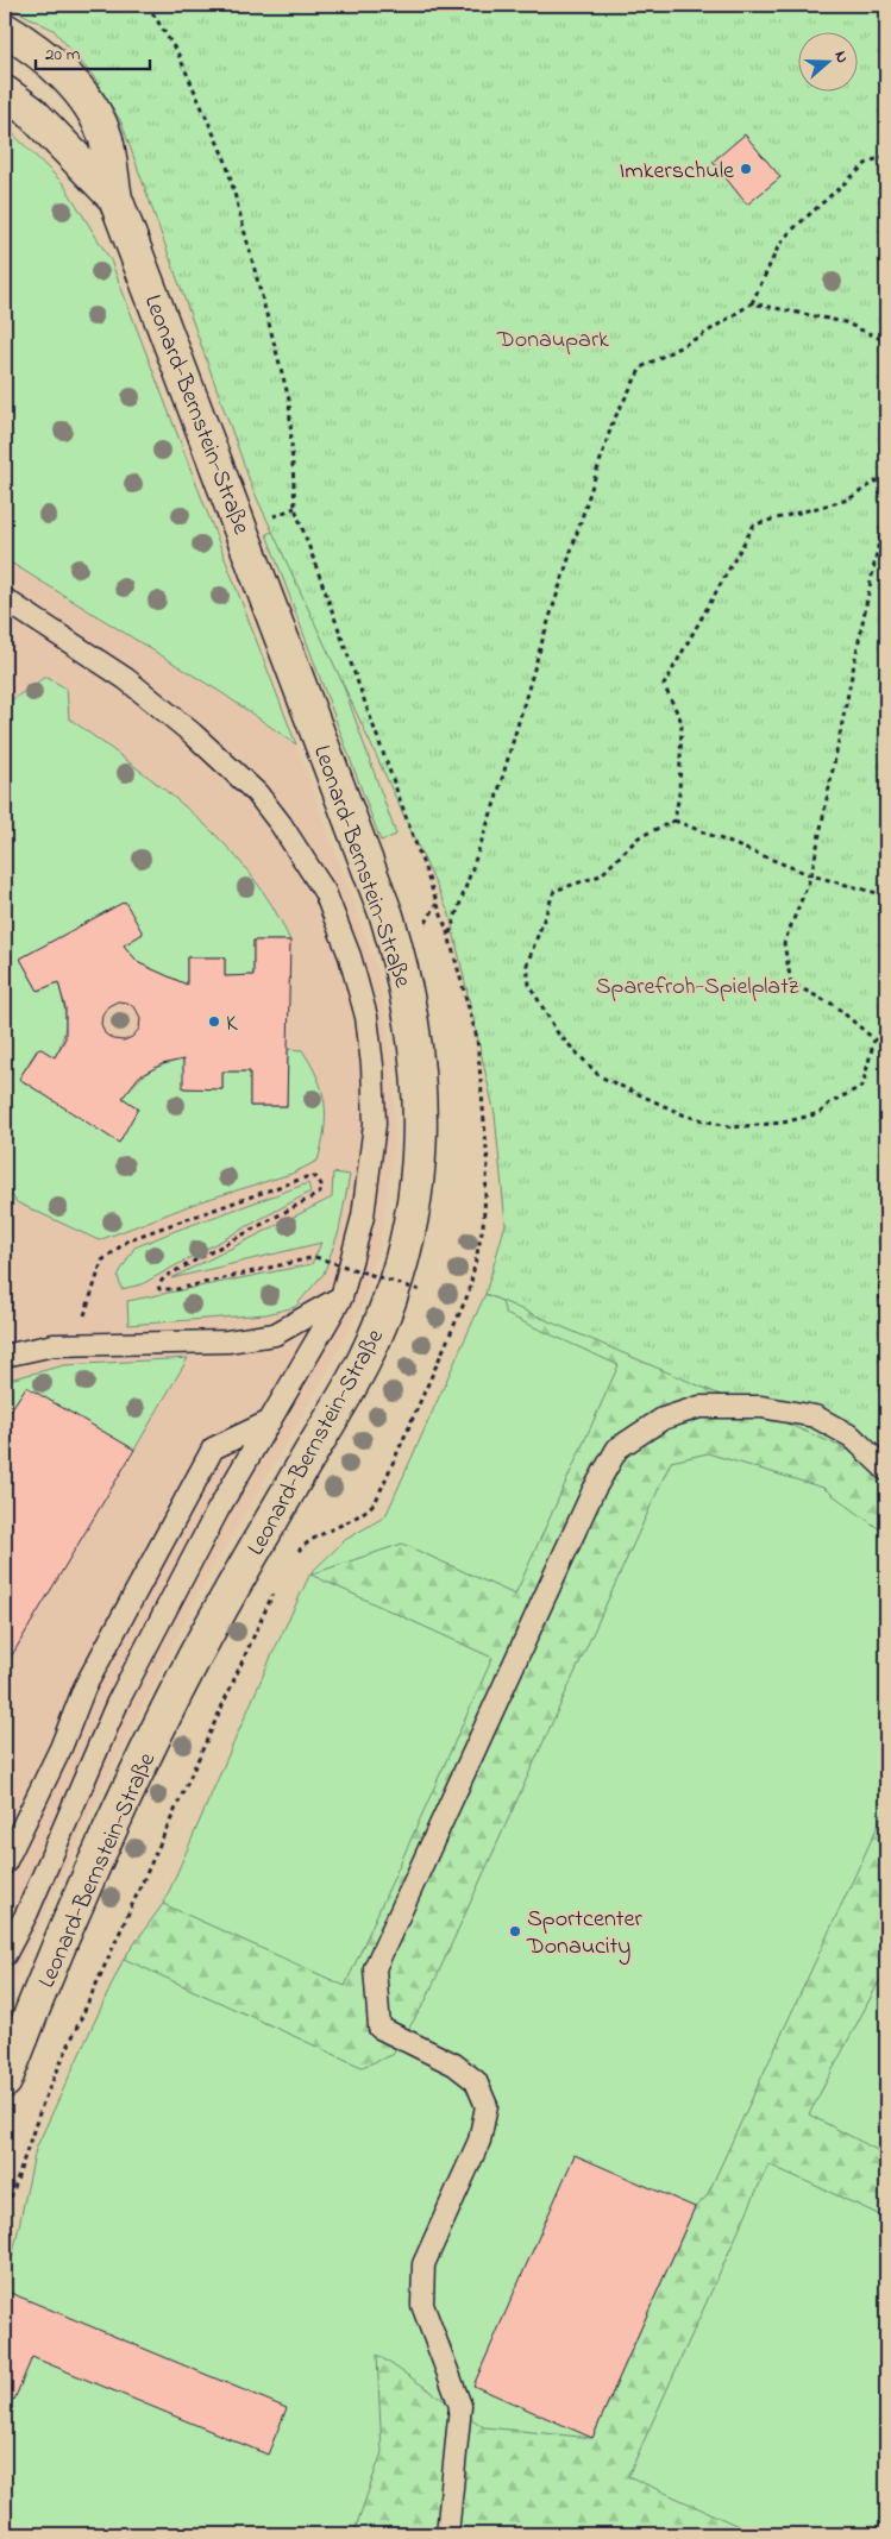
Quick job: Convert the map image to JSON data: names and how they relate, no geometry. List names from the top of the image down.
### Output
{
  "streets": {
    "main road": ["Leonard-Bernstein-Straße"]
  },
  "parks": ["Donaupark", "Sparefroh-Spielplatz"],
  "places": ["Imkerschule", "K", "Sportcenter Donaucity"],
  "scale_bar": "20 m",
  "north": "right"
}
